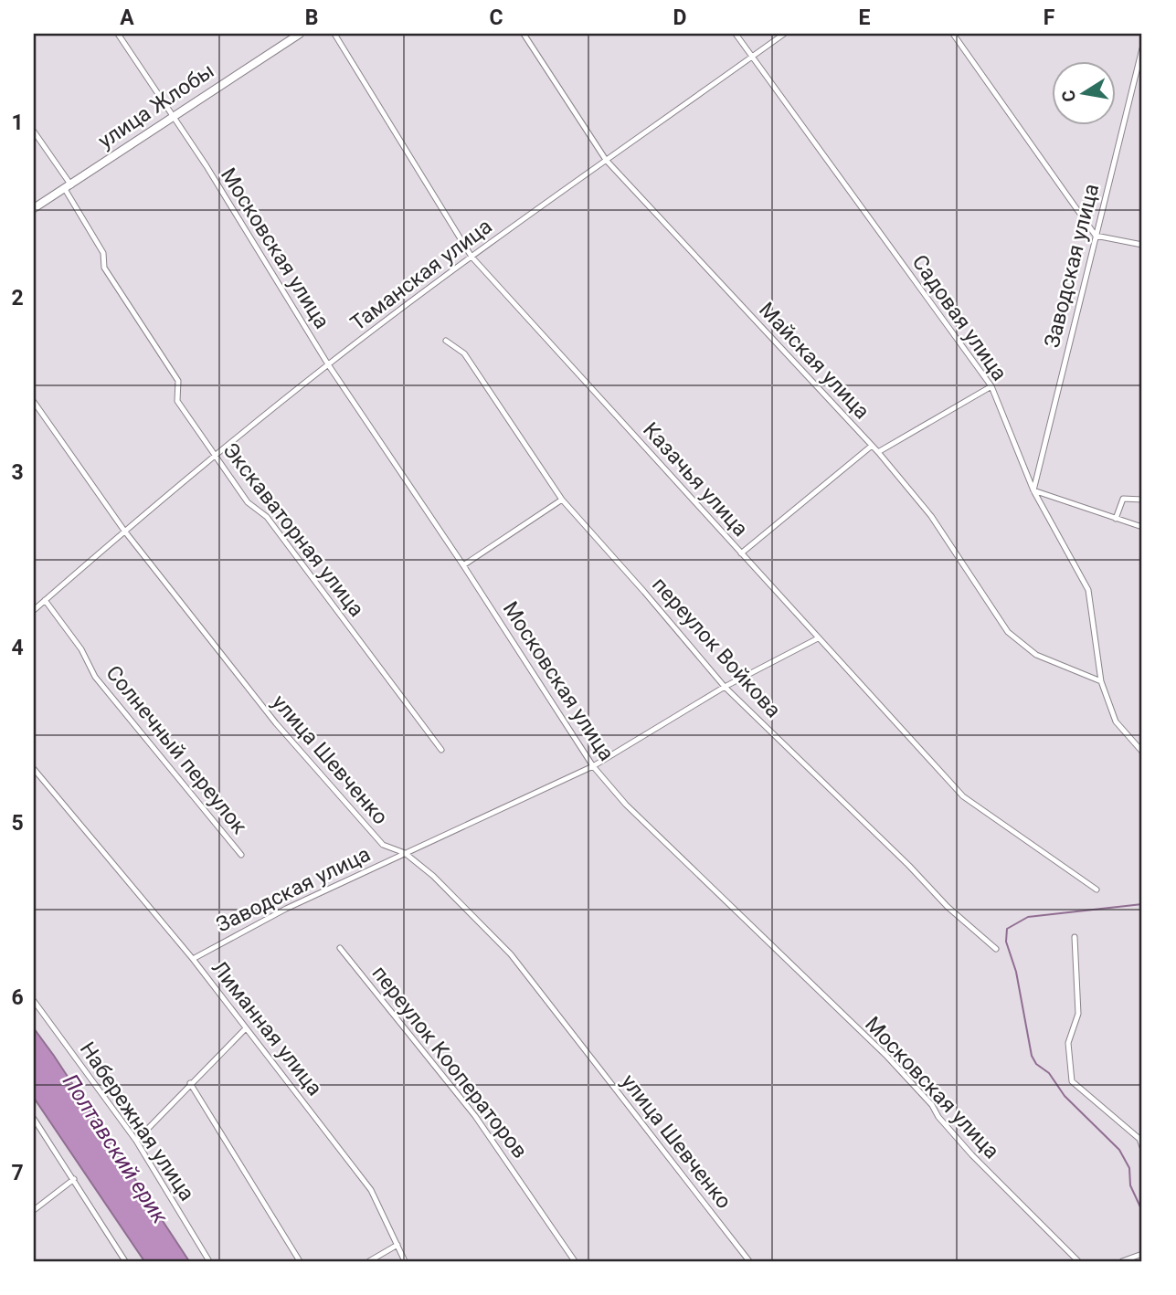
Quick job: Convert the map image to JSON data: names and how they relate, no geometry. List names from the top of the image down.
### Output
{
  "streets": {
    "street": [
      "улица Жлобы",
      "Московская улица",
      "Заводская улица",
      "Таманская улица",
      "Садовая улица",
      "Майская улица",
      "Казачья улица",
      "Экскаваторная улица",
      "переулок Войкова",
      "Солнечный переулок",
      "улица Шевченко",
      "Лиманная улица",
      "переулок Кооператоров",
      "Набережная улица"
    ]
  },
  "crossings": [
    ["улица Жлобы", "Московская улица"],
    ["улица Жлобы", "Экскаваторная улица"],
    ["Московская улица", "Заводская улица"],
    ["Московская улица", "Таманская улица"],
    ["Заводская улица", "Садовая улица"],
    ["Заводская улица", "Казачья улица"],
    ["Заводская улица", "переулок Войкова"],
    ["Заводская улица", "улица Шевченко"],
    ["Заводская улица", "Лиманная улица"],
    ["Таманская улица", "Садовая улица"],
    ["Таманская улица", "Майская улица"],
    ["Таманская улица", "Казачья улица"],
    ["Таманская улица", "Экскаваторная улица"],
    ["Таманская улица", "Солнечный переулок"],
    ["Таманская улица", "улица Шевченко"],
    ["Садовая улица", "Майская улица"]
  ],
  "water": ["Полтавский ерик"],
  "north": "left",
  "grid": {
    "columns": [
      "A",
      "B",
      "C",
      "D",
      "E",
      "F"
    ],
    "rows": [
      "1",
      "2",
      "3",
      "4",
      "5",
      "6",
      "7"
    ]
  }
}
